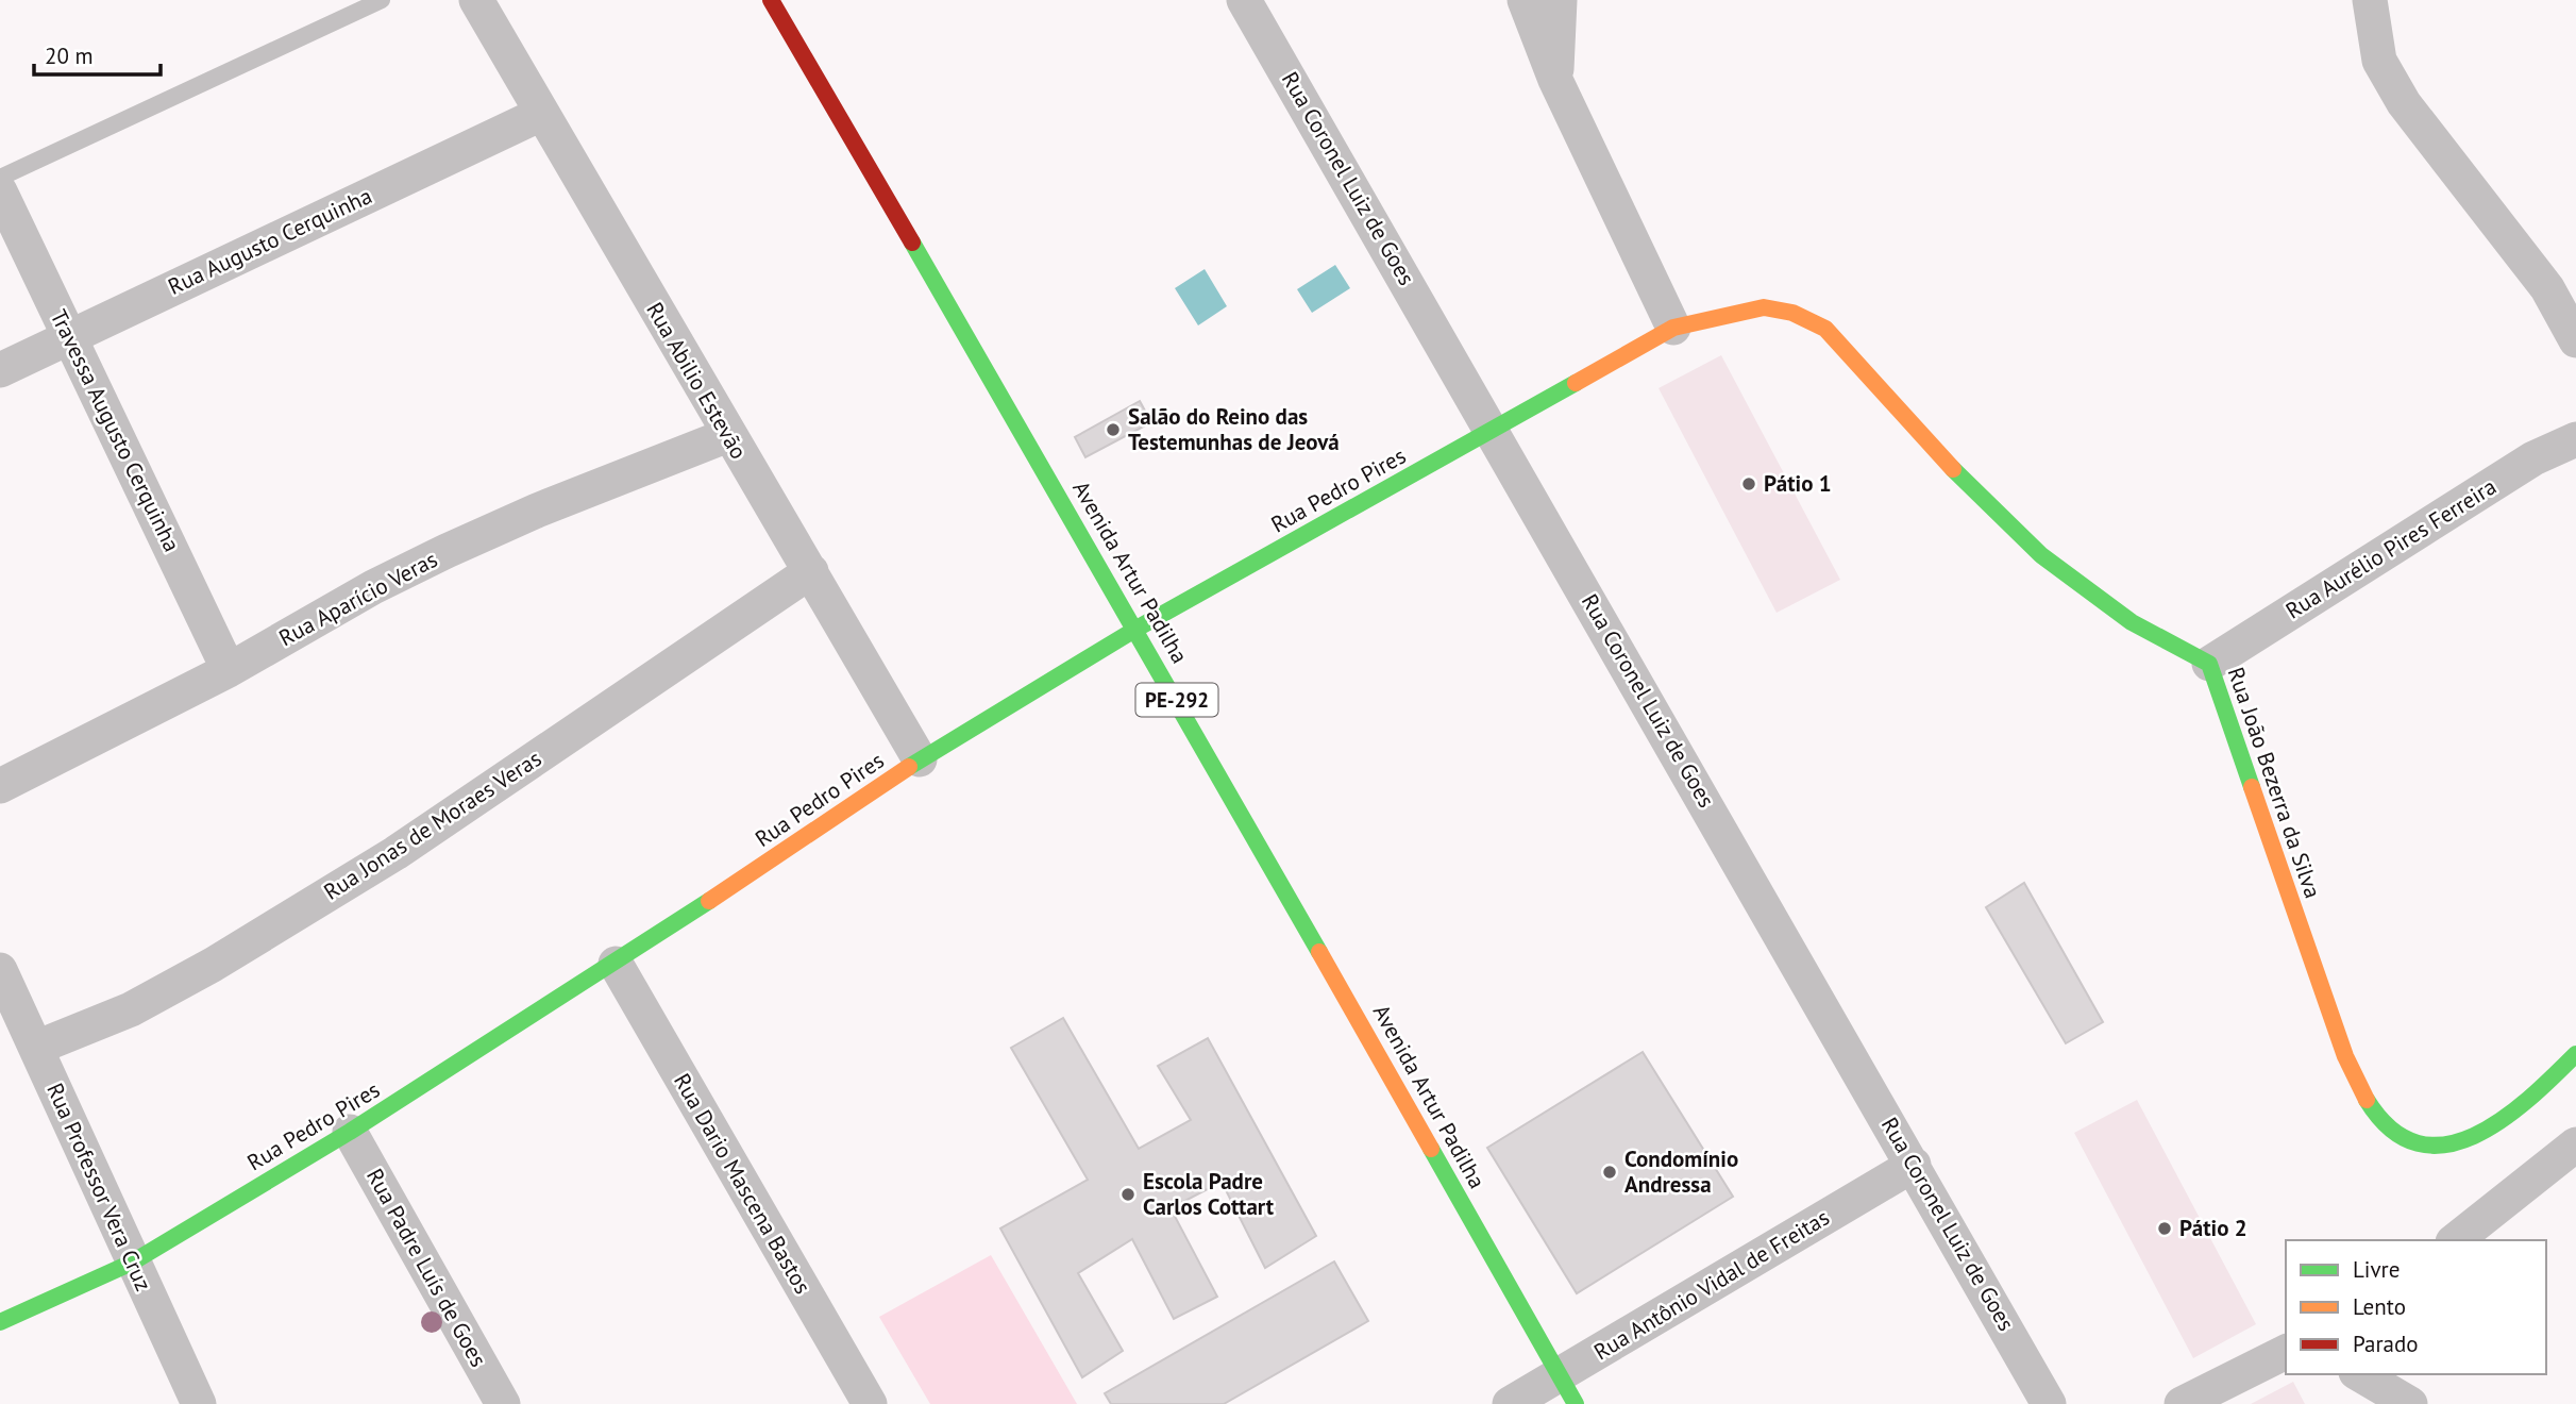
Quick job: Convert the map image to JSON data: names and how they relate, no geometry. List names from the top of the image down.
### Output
{
  "streets": {
    "street": [
      "Rua Coronel Luiz de Goes",
      "Rua Augusto Cerquinha",
      "Rua Abilio Estevão",
      "Travessa Augusto Cerquinha",
      "Rua Pedro Pires",
      "Rua Aurélio Pires Ferreira",
      "Avenida Artur Padilha",
      "Rua Aparício Veras",
      "PE-292",
      "Rua João Bezerra da Silva",
      "Rua Jonas de Moraes Veras",
      "Rua Dario Mascena Bastos",
      "Rua Professor Vera Cruz",
      "Rua Padre Luís de Goes",
      "Rua Antônio Vidal de Freitas"
    ]
  },
  "crossings": [
    ["Rua Coronel Luiz de Goes", "Rua Pedro Pires"],
    ["Rua Coronel Luiz de Goes", "Rua Antônio Vidal de Freitas"],
    ["Rua Augusto Cerquinha", "Rua Abilio Estevão"],
    ["Rua Augusto Cerquinha", "Travessa Augusto Cerquinha"],
    ["Rua Abilio Estevão", "Rua Pedro Pires"],
    ["Rua Abilio Estevão", "Rua Aparício Veras"],
    ["Rua Abilio Estevão", "Rua Jonas de Moraes Veras"],
    ["Travessa Augusto Cerquinha", "Rua Aparício Veras"],
    ["Rua Pedro Pires", "Avenida Artur Padilha"],
    ["Rua Pedro Pires", "Rua João Bezerra da Silva"],
    ["Rua Pedro Pires", "Rua Dario Mascena Bastos"],
    ["Rua Pedro Pires", "Rua Professor Vera Cruz"],
    ["Rua Pedro Pires", "Rua Padre Luís de Goes"],
    ["Rua Aurélio Pires Ferreira", "Rua João Bezerra da Silva"],
    ["Avenida Artur Padilha", "Rua Antônio Vidal de Freitas"],
    ["Rua Jonas de Moraes Veras", "Rua Professor Vera Cruz"]
  ],
  "places": [
    "Salão do Reino das Testemunhas de Jeová",
    "Pátio 1",
    "Condomínio Andressa",
    "Escola Padre Carlos Cottart",
    "Pátio 2"
  ],
  "legend": ["Livre", "Lento", "Parado"],
  "scale_bar": "20 m"
}
